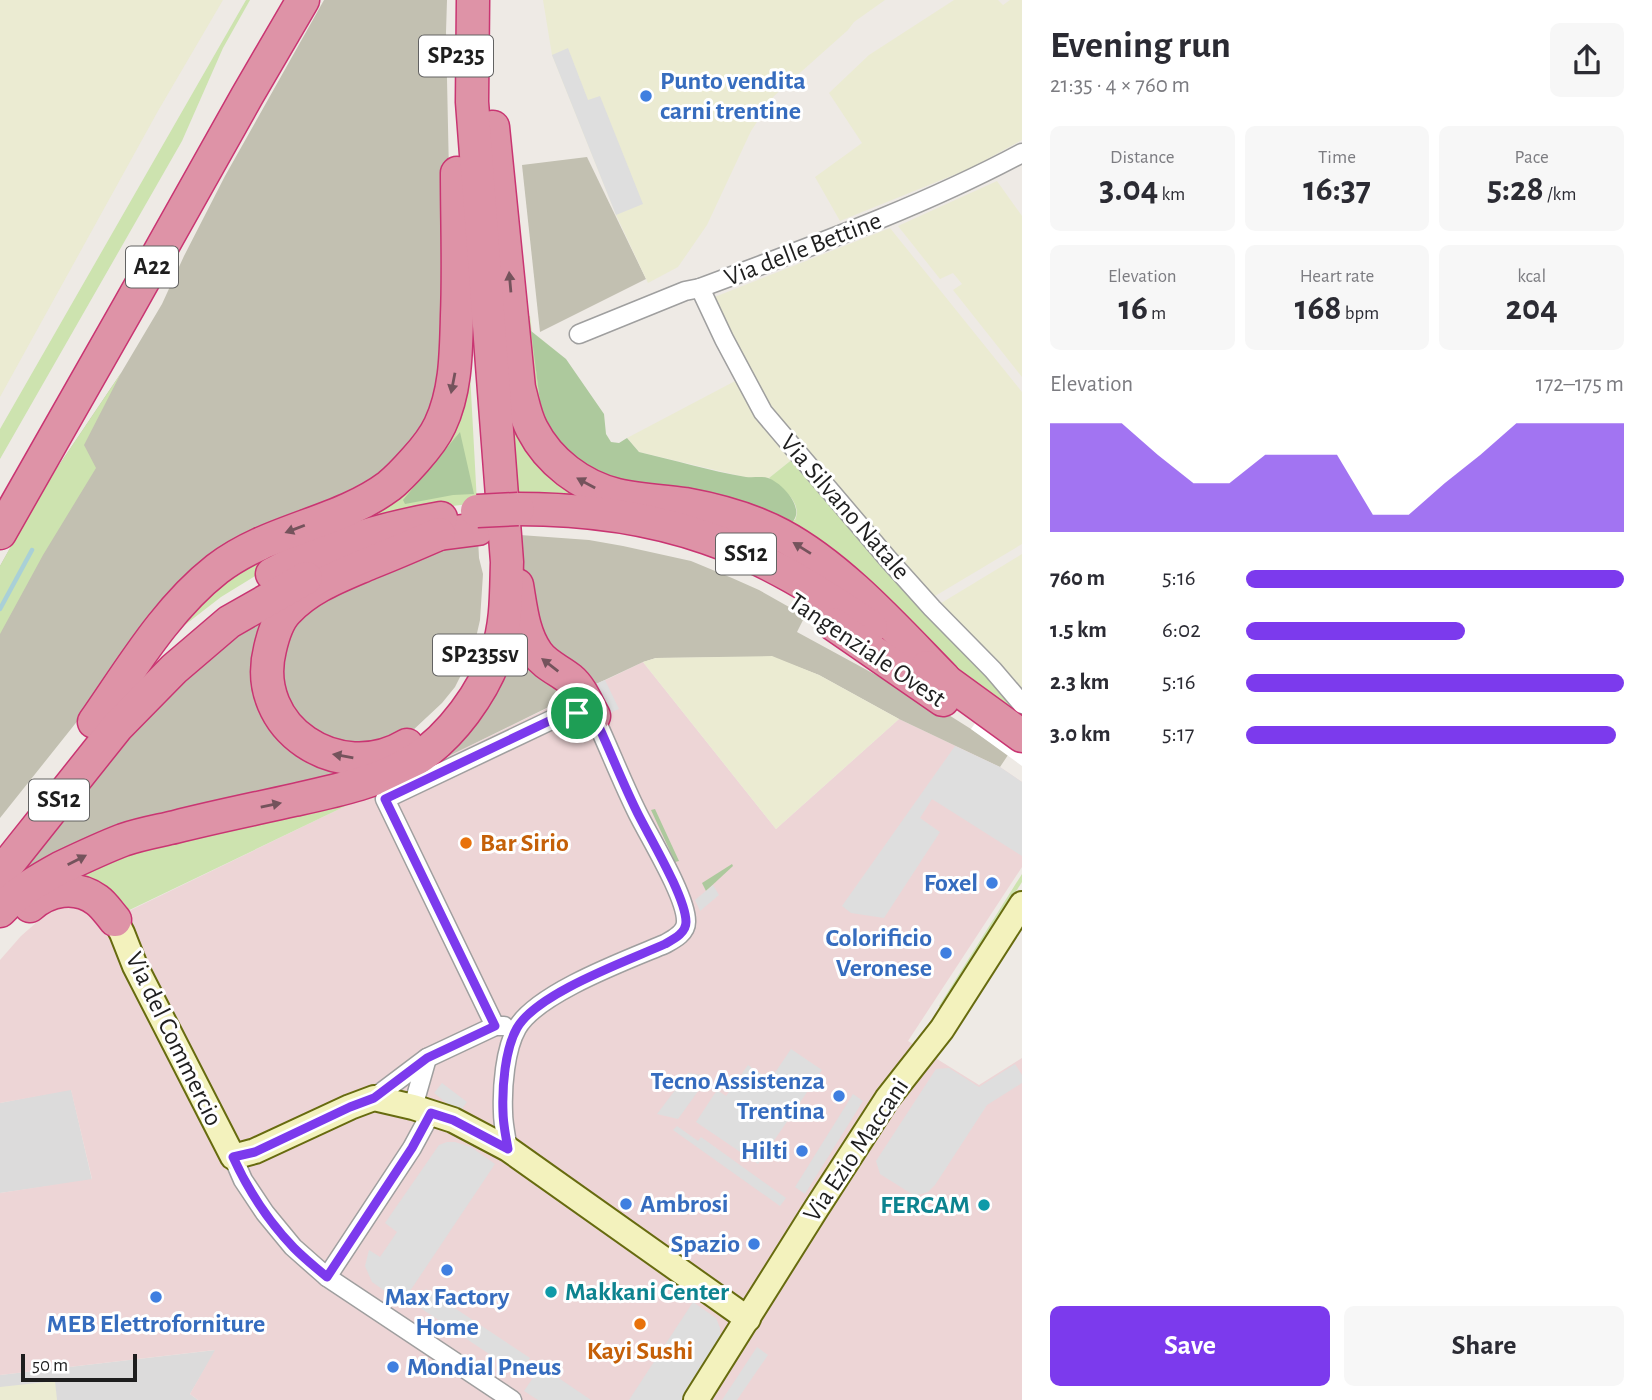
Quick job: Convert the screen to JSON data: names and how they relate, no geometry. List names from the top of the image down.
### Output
{
  "streets": {
    "highway": [
      "SP235",
      "A22",
      "SS12",
      "Tangenziale Ovest",
      "SP235sv"
    ],
    "street": [
      "Via delle Bettine",
      "Via Silvano Natale",
      "Via del Commercio",
      "Via Ezio Maccani"
    ]
  },
  "crossings": [
    ["SP235", "SP235sv"],
    ["Via delle Bettine", "Via Silvano Natale"],
    ["Tangenziale Ovest", "SP235sv"]
  ],
  "places": [
    "Punto vendita carni trentine",
    "Bar Sirio",
    "Foxel",
    "Colorificio Veronese",
    "Tecno Assistenza Trentina",
    "Hilti",
    "Ambrosi",
    "FERCAM",
    "Spazio",
    "Max Factory Home",
    "Makkani Center",
    "MEB Elettroforniture",
    "Kayi Sushi",
    "Mondial Pneus"
  ],
  "scale_bar": "50 m",
  "page": {
    "heading": ["Evening run", "21:35 · 4 × 760 m"],
    "stats": [
      ["Distance", "3.04 km"],
      ["Time", "16:37"],
      ["Pace", "5:28 /km"],
      ["Elevation", "16 m"],
      ["Heart rate", "168 bpm"],
      ["kcal", "204"]
    ],
    "chart": ["Elevation", "172–175 m"],
    "list": [
      {
        "name": "760 m",
        "note": "5:16"
      },
      {
        "name": "1.5 km",
        "note": "6:02"
      },
      {
        "name": "2.3 km",
        "note": "5:16"
      },
      {
        "name": "3.0 km",
        "note": "5:17"
      }
    ],
    "buttons": ["Save", "Share"],
    "scale": "50 m"
  }
}
